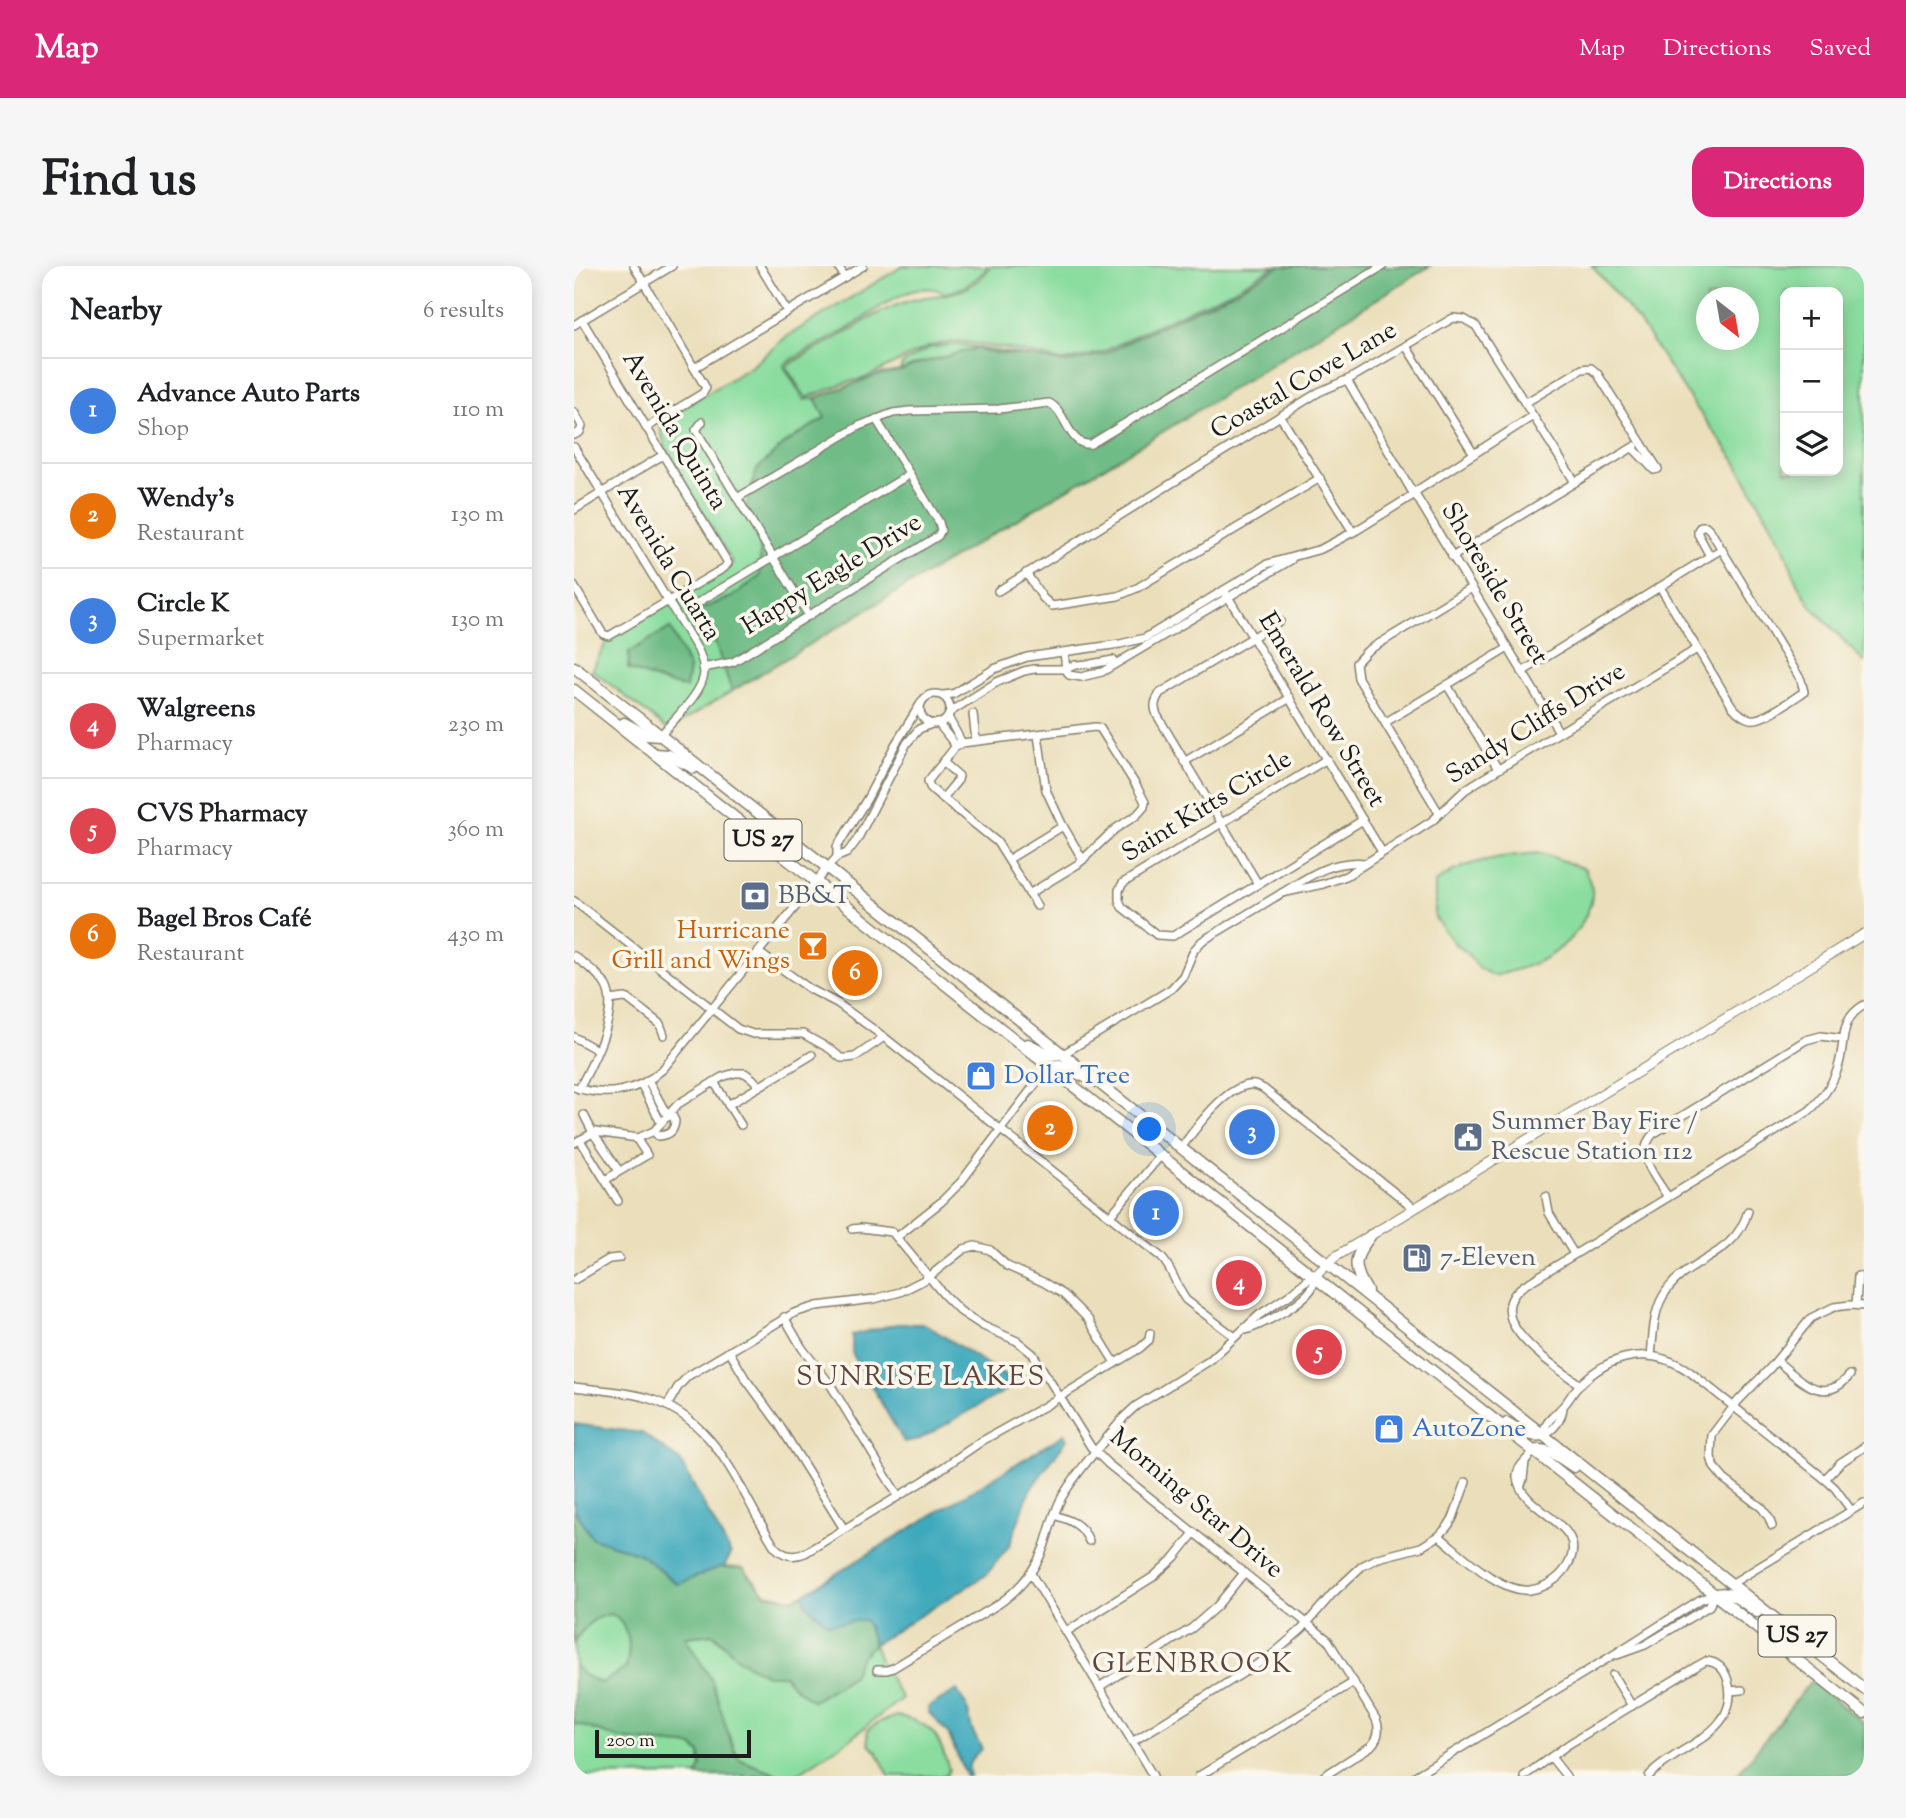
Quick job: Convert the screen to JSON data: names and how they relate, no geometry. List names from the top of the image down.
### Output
{
  "streets": {
    "highway": ["US 27"],
    "street": [
      "Coastal Cove Lane",
      "Avenida Quinta",
      "Avenida Cuarta",
      "Happy Eagle Drive",
      "Shoreside Street",
      "Emerald Row Street",
      "Sandy Cliffs Drive",
      "Saint Kitts Circle",
      "Morning Star Drive"
    ]
  },
  "crossings": [
    ["Coastal Cove Lane", "Shoreside Street"],
    ["Avenida Quinta", "Avenida Cuarta"],
    ["Avenida Cuarta", "Happy Eagle Drive"],
    ["Avenida Cuarta", "US 27"],
    ["Shoreside Street", "Sandy Cliffs Drive"],
    ["Emerald Row Street", "Sandy Cliffs Drive"],
    ["Emerald Row Street", "Saint Kitts Circle"],
    ["Sandy Cliffs Drive", "US 27"]
  ],
  "districts": ["SUNRISE LAKES", "GLENBROOK"],
  "places": {
    "bank": ["BB&T"],
    "bar": ["Hurricane Grill and Wings"],
    "shop": ["Dollar Tree", "AutoZone"],
    "public building": ["Summer Bay Fire / Rescue Station 112"],
    "fuel station": ["7-Eleven"]
  },
  "scale_bar": "200 m",
  "north": "bottom right",
  "page": {
    "header": "Map",
    "nav": ["Map", "Directions", "Saved"],
    "title": "Find us",
    "buttons": "Directions",
    "heading": ["Nearby", "6 results"],
    "map_buttons": ["+", "−"],
    "list": [
      {
        "mark": "1",
        "name": "Advance Auto Parts",
        "note": "Shop",
        "value": "110 m"
      },
      {
        "mark": "2",
        "name": "Wendy's",
        "note": "Restaurant",
        "value": "130 m"
      },
      {
        "mark": "3",
        "name": "Circle K",
        "note": "Supermarket",
        "value": "130 m"
      },
      {
        "mark": "4",
        "name": "Walgreens",
        "note": "Pharmacy",
        "value": "230 m"
      },
      {
        "mark": "5",
        "name": "CVS Pharmacy",
        "note": "Pharmacy",
        "value": "360 m"
      },
      {
        "mark": "6",
        "name": "Bagel Bros Café",
        "note": "Restaurant",
        "value": "430 m"
      }
    ],
    "pins": [
      "6",
      "2",
      "3",
      "1",
      "4",
      "5"
    ],
    "scale": "200 m"
  }
}
